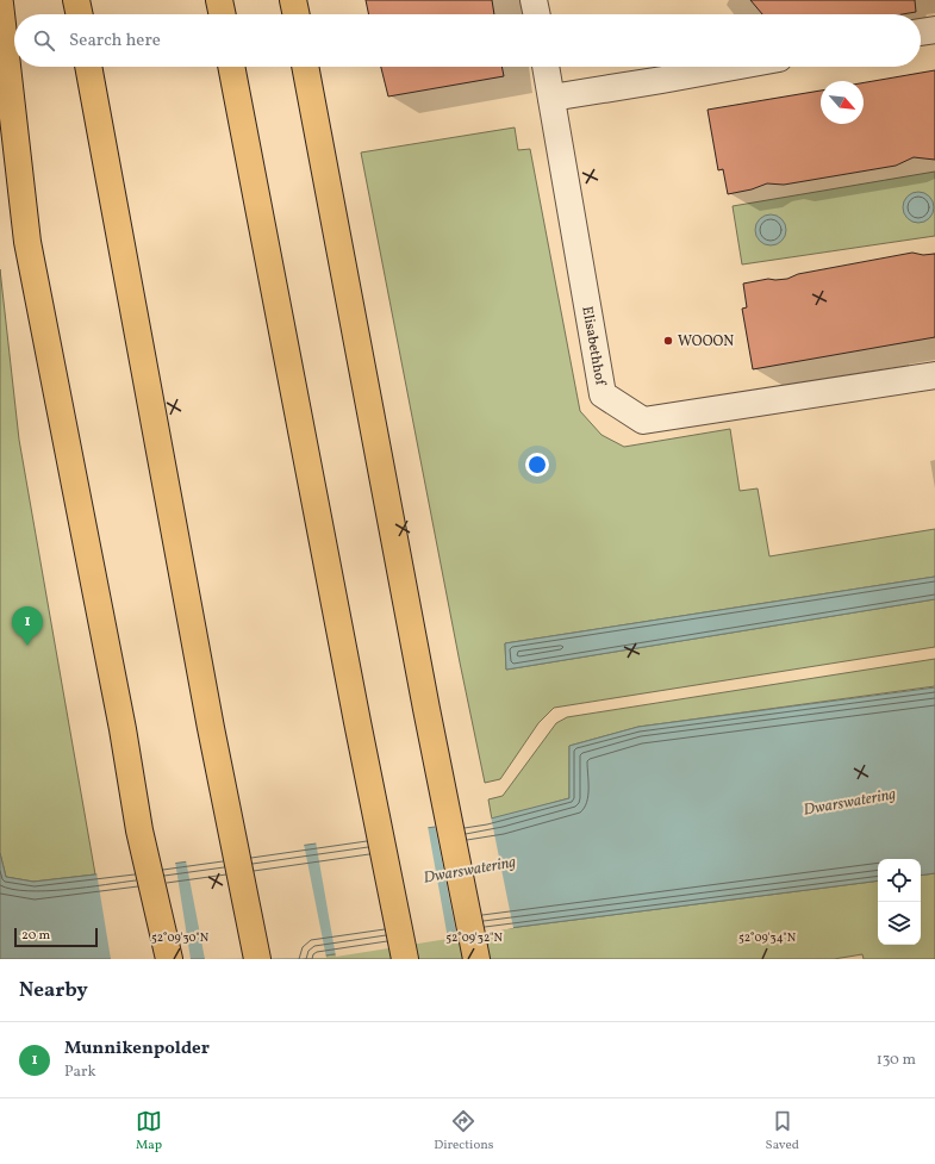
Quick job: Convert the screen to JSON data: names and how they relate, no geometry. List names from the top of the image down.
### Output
{
  "streets": {
    "street": ["Elisabethhof"]
  },
  "water": ["Dwarswatering"],
  "places": ["WOOON"],
  "scale_bar": "20 m",
  "north": "bottom right",
  "page": {
    "search": "Search here",
    "pins": "1",
    "scale": "20 m",
    "heading": "Nearby",
    "list": [
      {
        "mark": "1",
        "name": "Munnikenpolder",
        "note": "Park",
        "value": "130 m"
      }
    ],
    "nav": ["Map", "Directions", "Saved"]
  },
  "coordinates": ["52°09'30\"N", "52°09'32\"N", "52°09'34\"N"]
}
